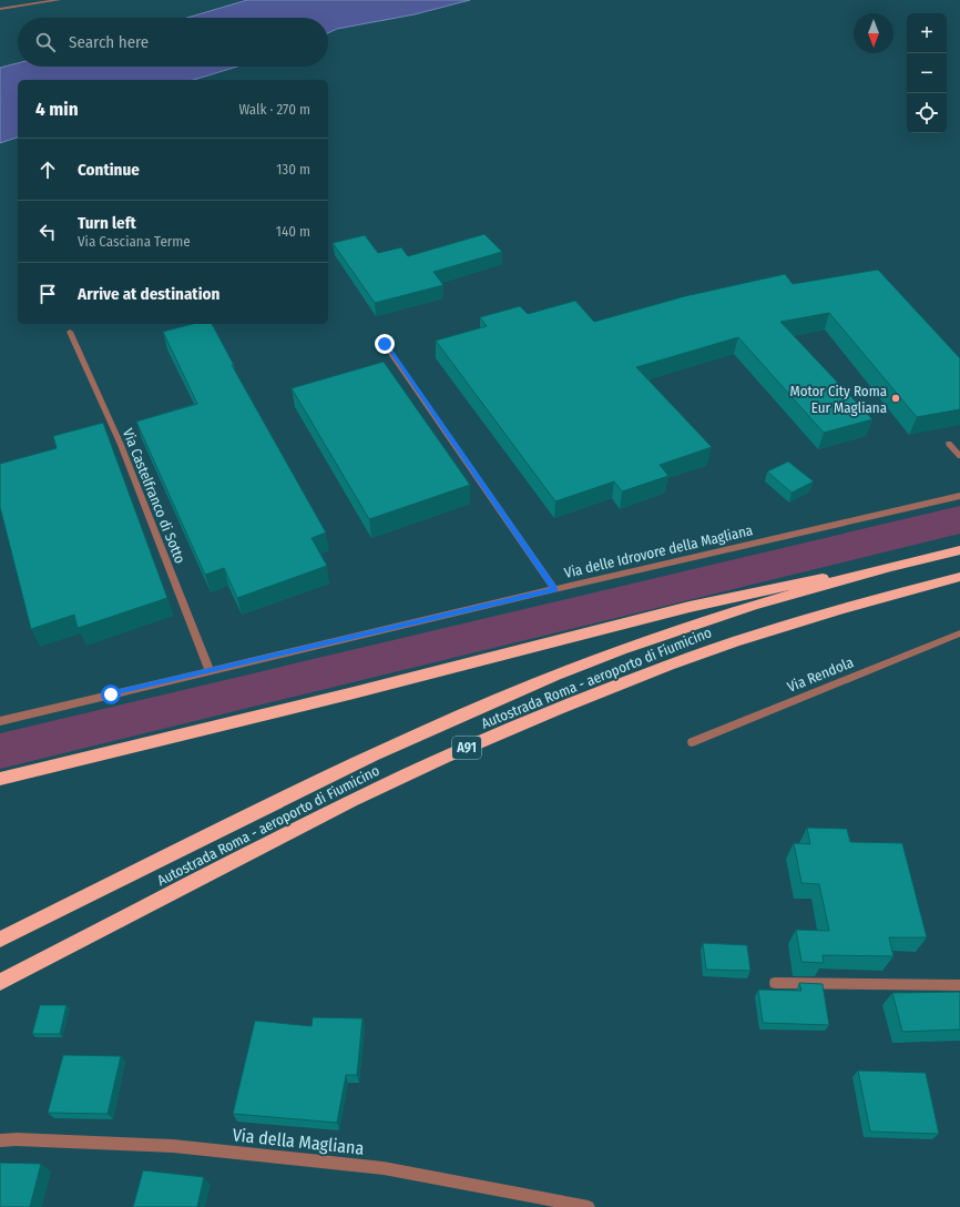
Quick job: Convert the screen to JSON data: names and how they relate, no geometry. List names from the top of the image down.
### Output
{
  "streets": {
    "highway": ["Autostrada Roma - aeroporto di Fiumicino", "A91"],
    "street": [
      "Via Castelfranco di Sotto",
      "Via delle Idrovore della Magliana",
      "Via Rendola",
      "Via della Magliana"
    ]
  },
  "crossings": [
    ["Via Castelfranco di Sotto", "Via delle Idrovore della Magliana"]
  ],
  "places": ["Motor City Roma Eur Magliana"],
  "north": "bottom",
  "page": {
    "map_buttons": ["+", "−"],
    "search": "Search here",
    "heading": ["4 min", "Walk · 270 m"],
    "list": [
      ["Continue", "130 m"],
      ["Turn left", "Via Casciana Terme", "140 m"],
      "Arrive at destination"
    ]
  }
}
